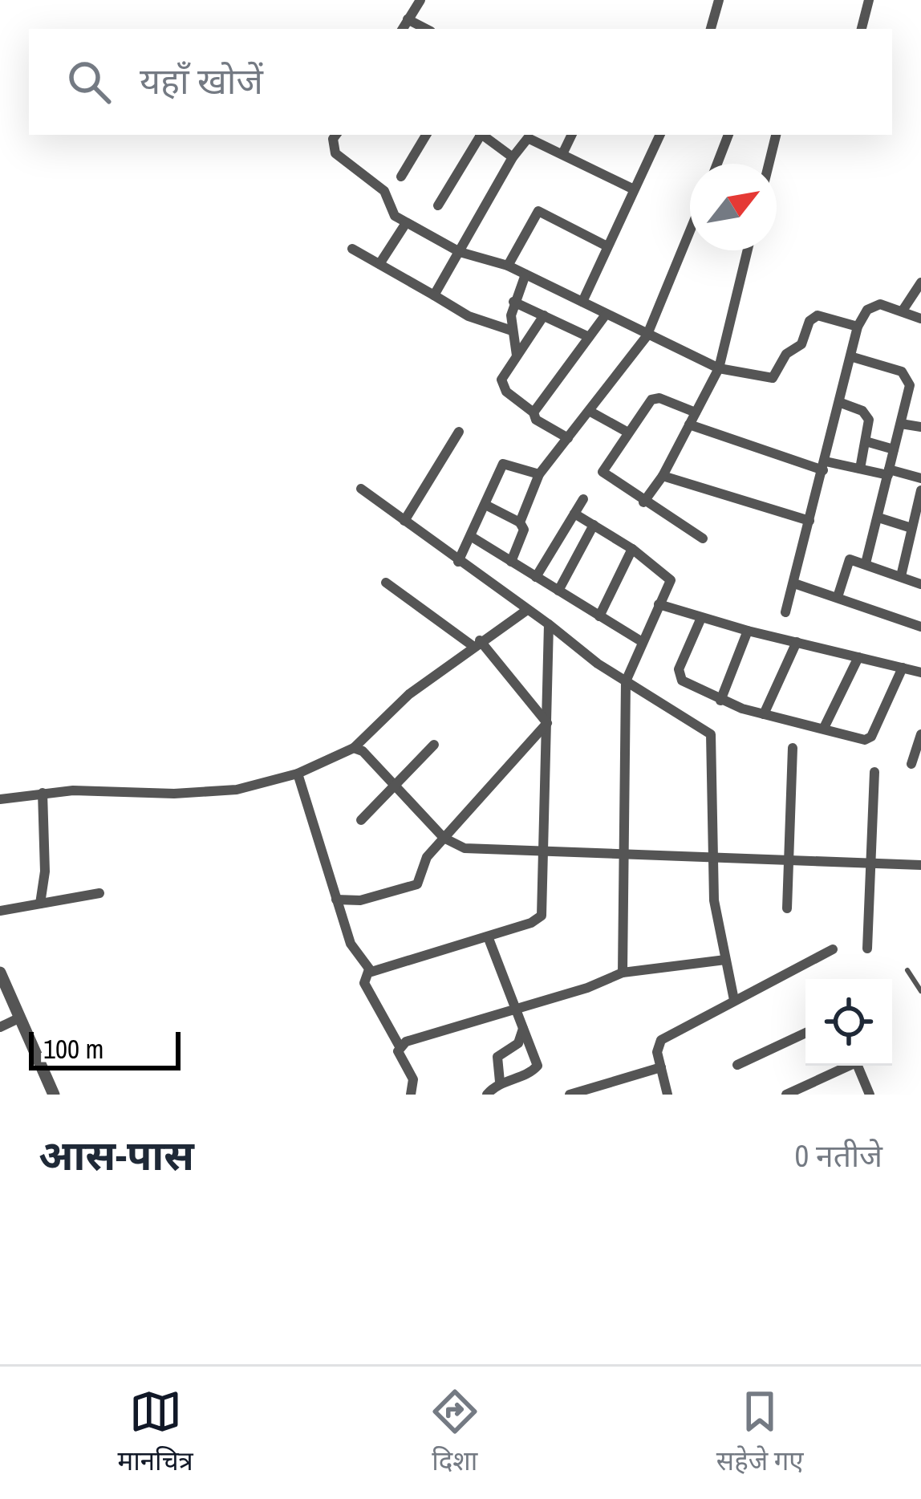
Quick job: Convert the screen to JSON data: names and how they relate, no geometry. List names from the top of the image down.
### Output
{
  "scale_bar": "100 m",
  "north": "top right",
  "page": {
    "search": "यहाँ खोजें",
    "scale": "100 m",
    "heading": ["आस-पास", "0 नतीजे"],
    "nav": ["मानचित्र", "दिशा", "सहेजे गए"]
  }
}
